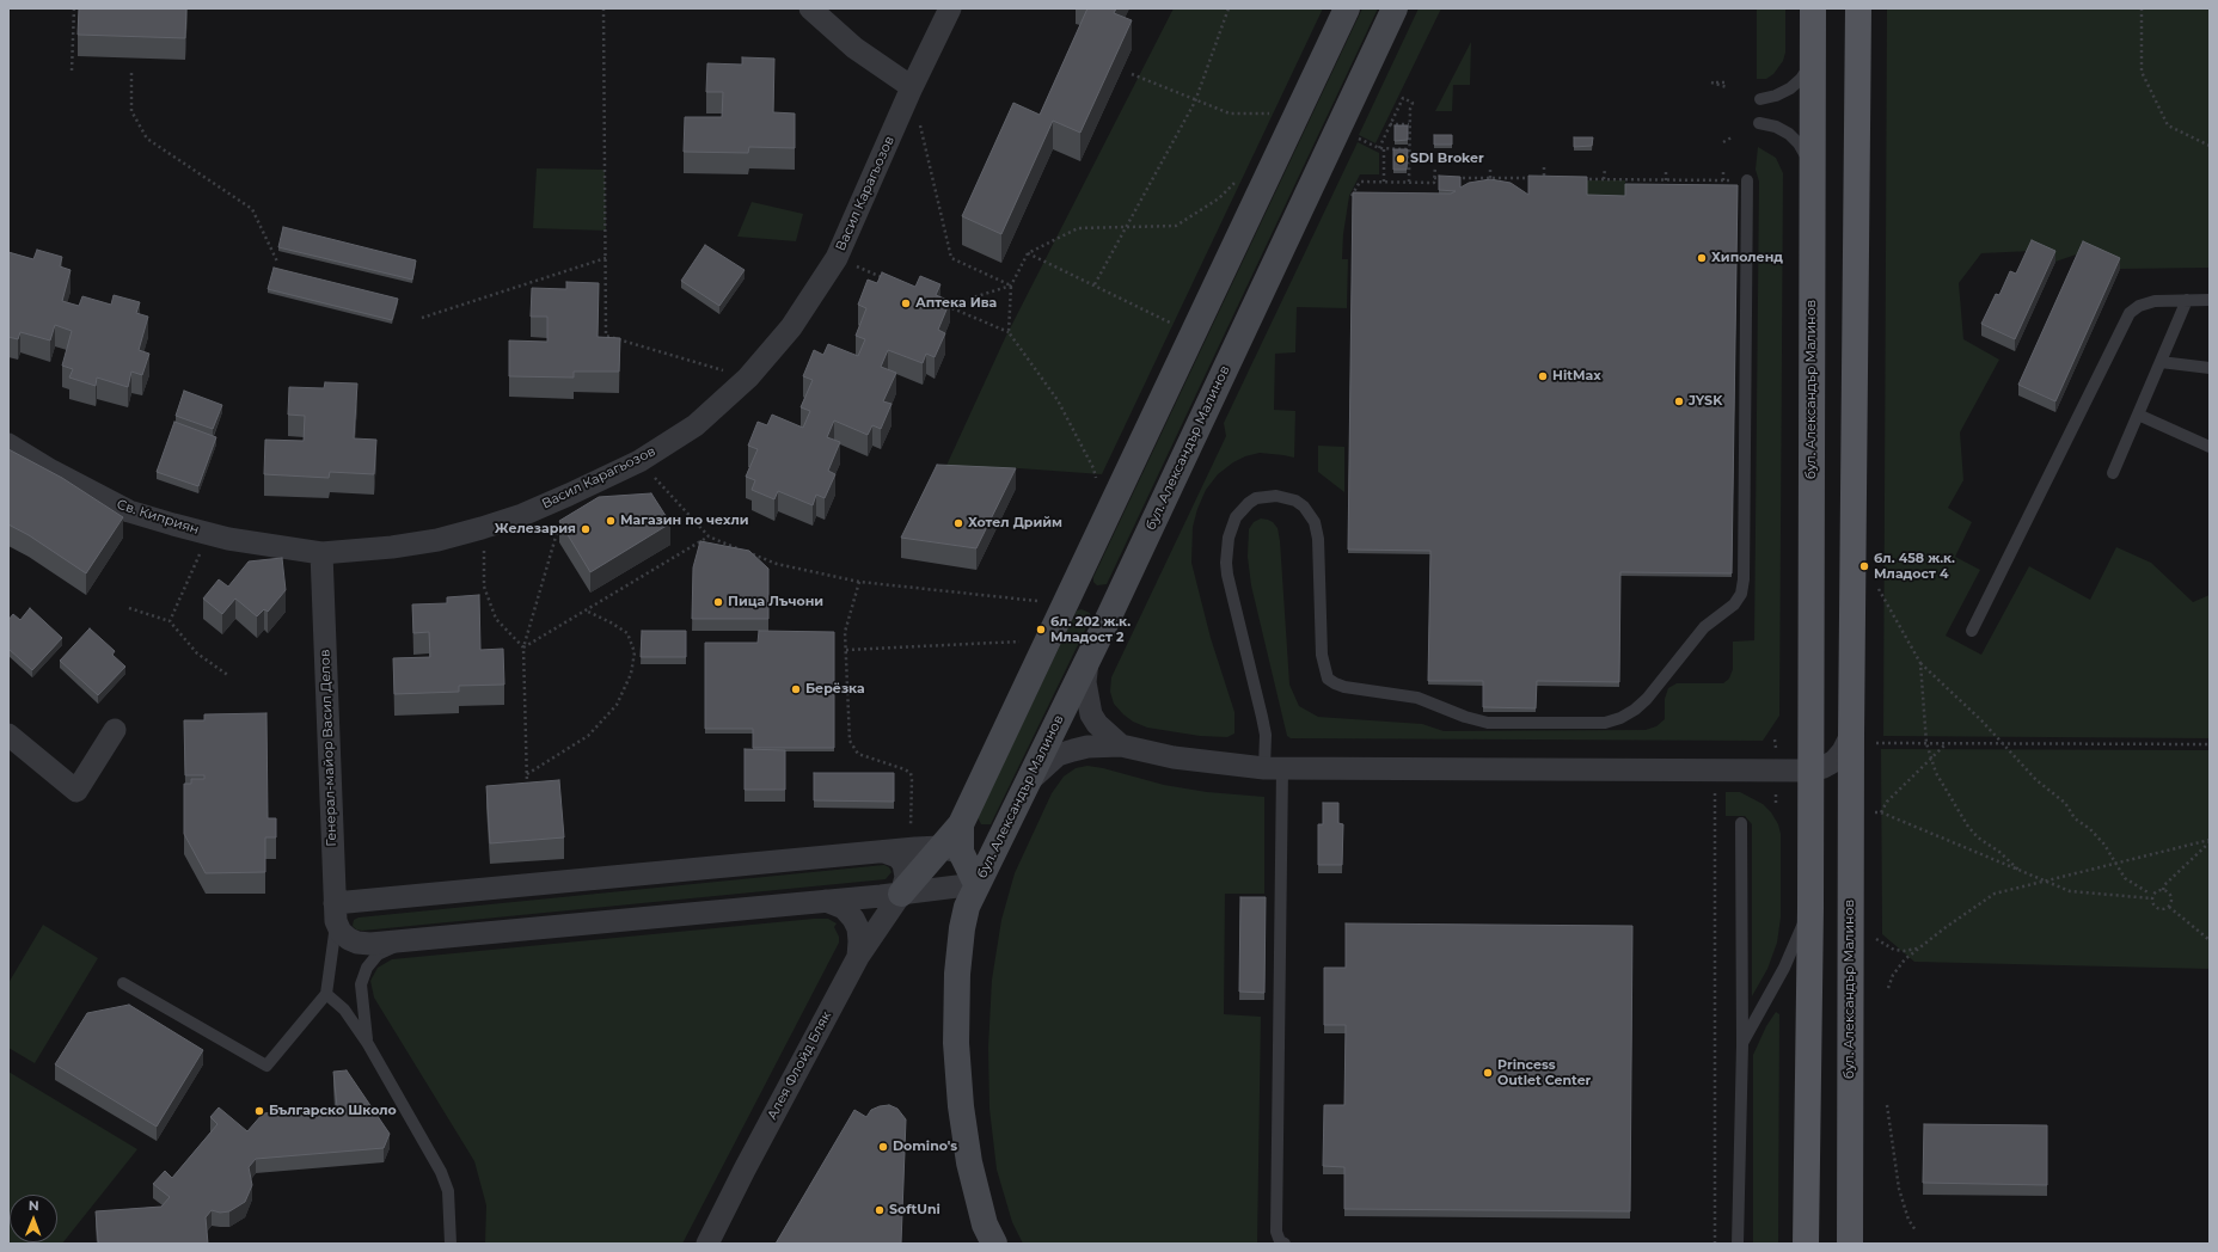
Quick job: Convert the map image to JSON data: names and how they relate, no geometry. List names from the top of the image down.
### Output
{
  "streets": {
    "main road": ["бул. Александър Малинов"],
    "street": [
      "Васил Карагьозов",
      "Св. Киприян",
      "Генерал-майор Васил Делов",
      "Алея Флойд Бляк"
    ]
  },
  "crossings": [
    ["Васил Карагьозов", "Св. Киприян"],
    ["Васил Карагьозов", "Генерал-майор Васил Делов"],
    ["бул. Александър Малинов", "Алея Флойд Бляк"],
    ["Св. Киприян", "Генерал-майор Васил Делов"]
  ],
  "places": [
    "SDI Broker",
    "Хиполенд",
    "Аптека Ива",
    "HitMax",
    "JYSK",
    "Магазин по чехли",
    "Хотел Дрийм",
    "Железария",
    "бл. 458 ж.к. Младост 4",
    "Пица Лъчони",
    "бл. 202 ж.к. Младост 2",
    "Берёзка",
    "Princess Outlet Center",
    "Българско Школо",
    "Domino's",
    "SoftUni"
  ],
  "north": "top"
}
